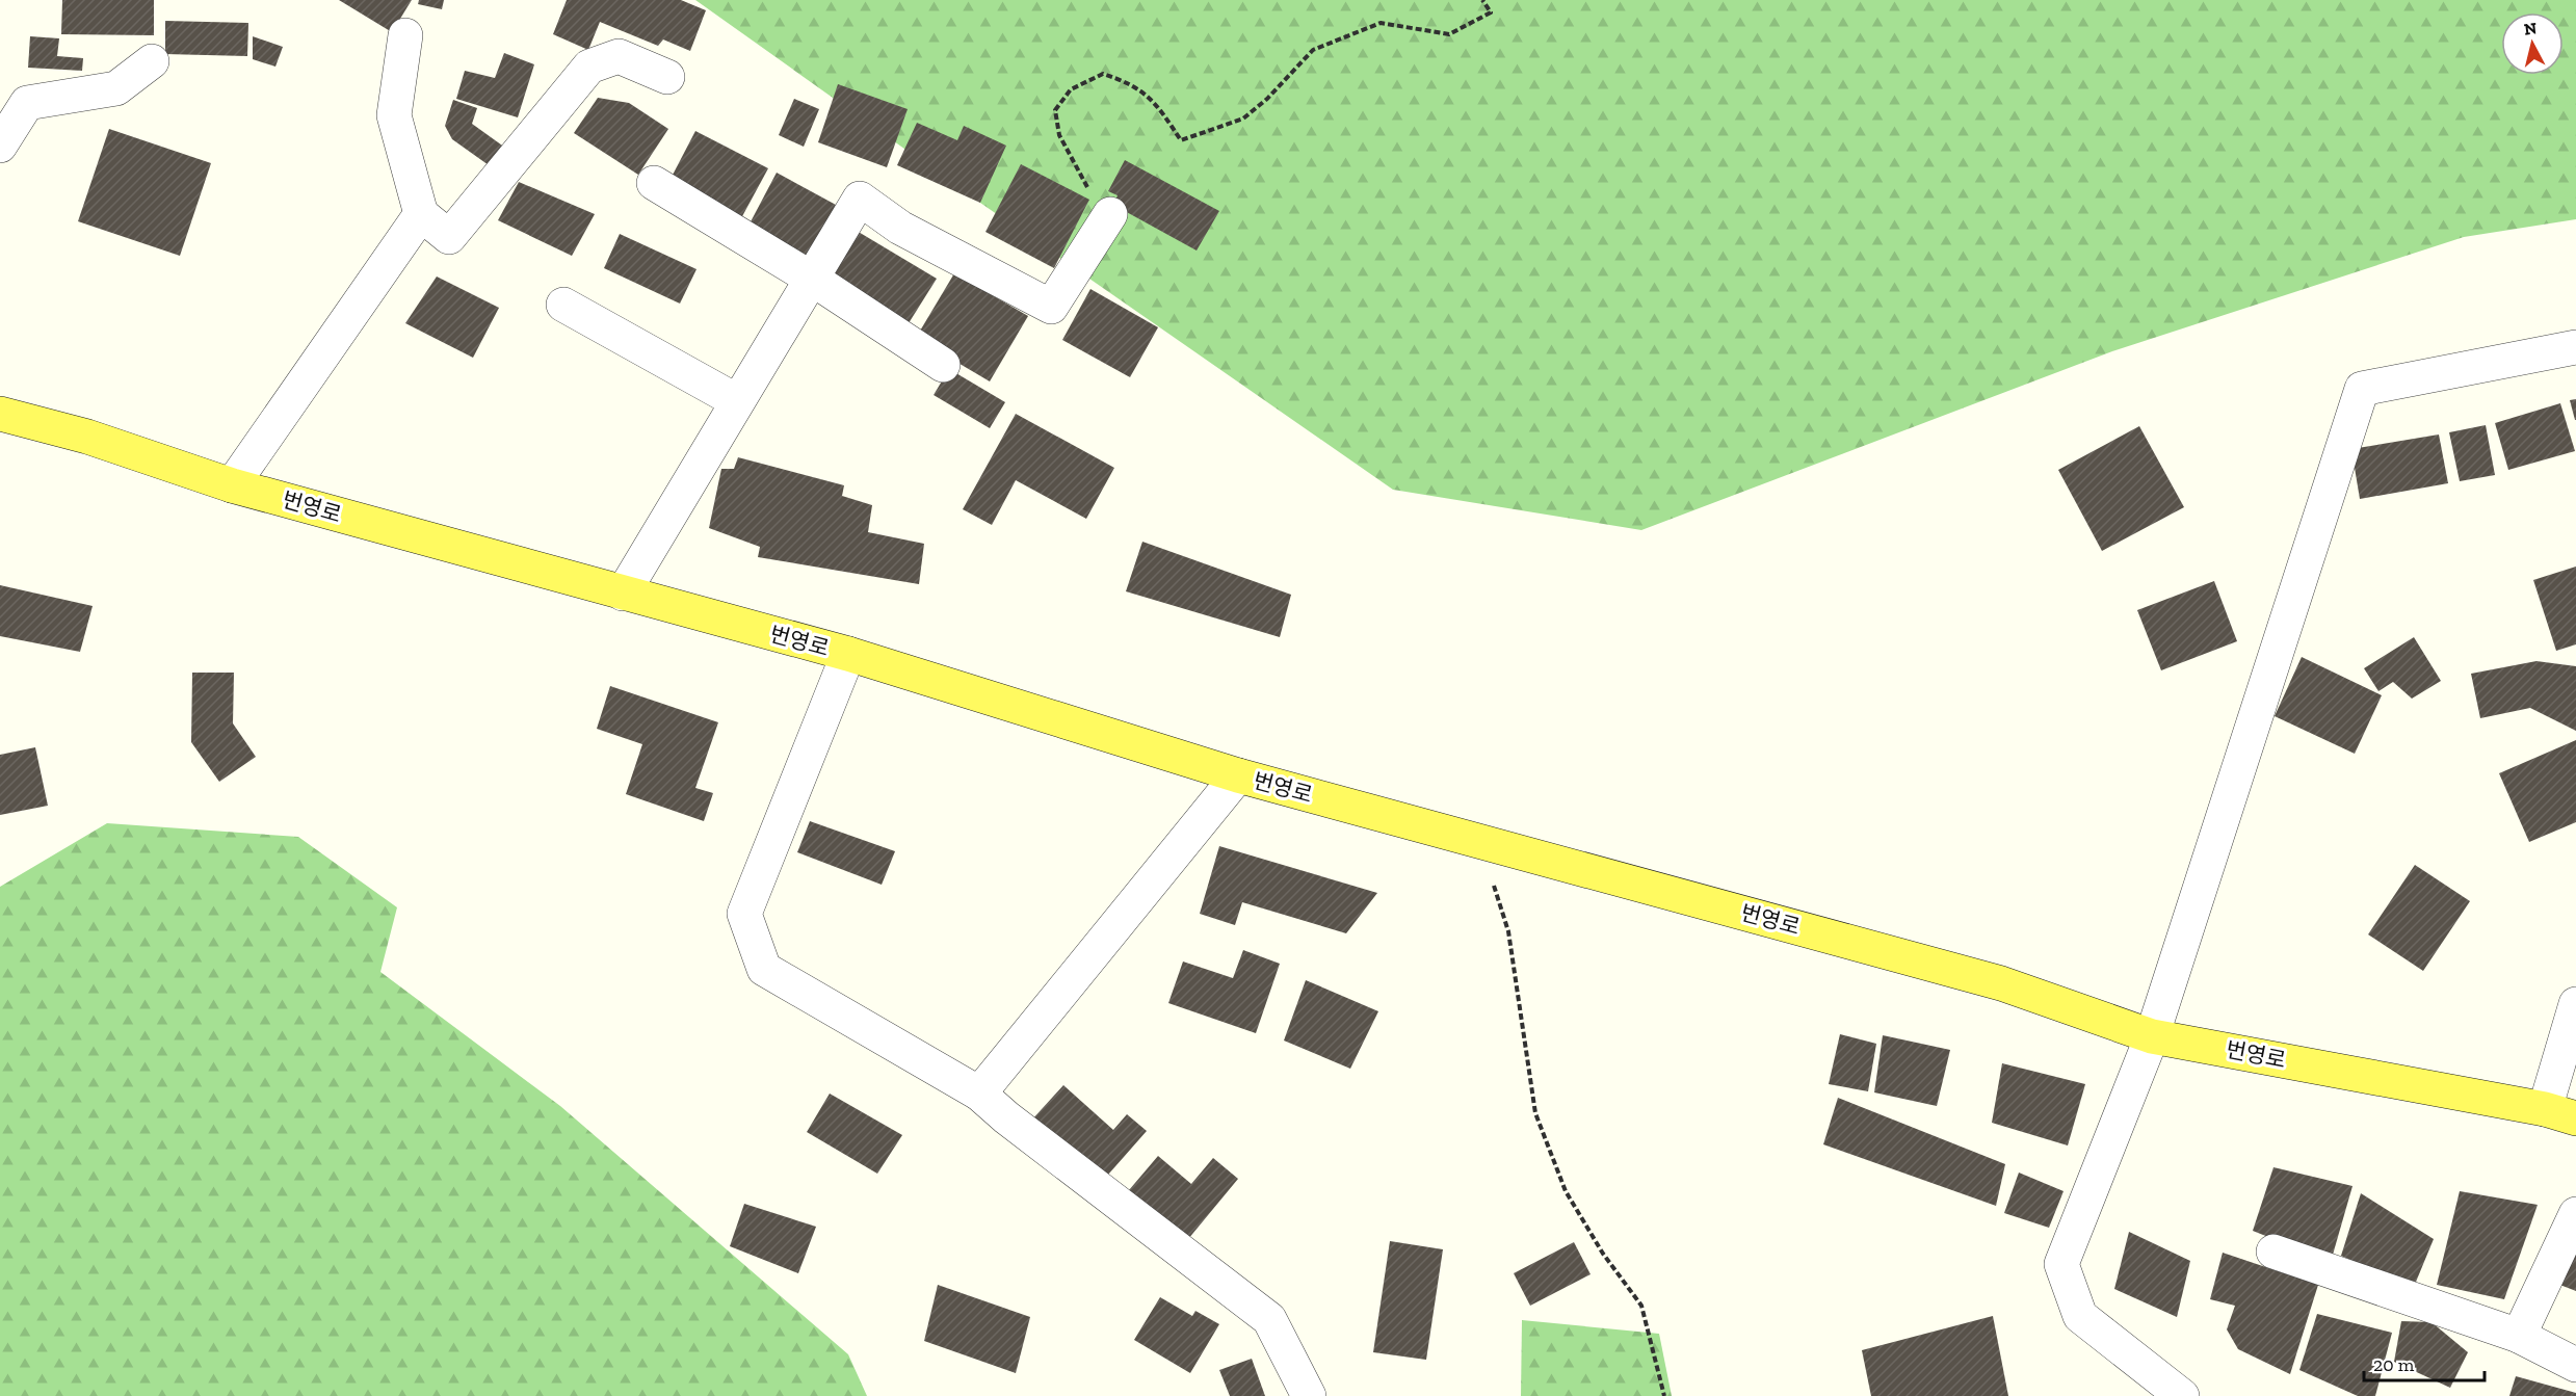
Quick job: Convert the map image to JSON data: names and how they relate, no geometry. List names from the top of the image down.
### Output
{
  "streets": {
    "main road": ["번영로"]
  },
  "scale_bar": "20 m",
  "north": "top"
}
